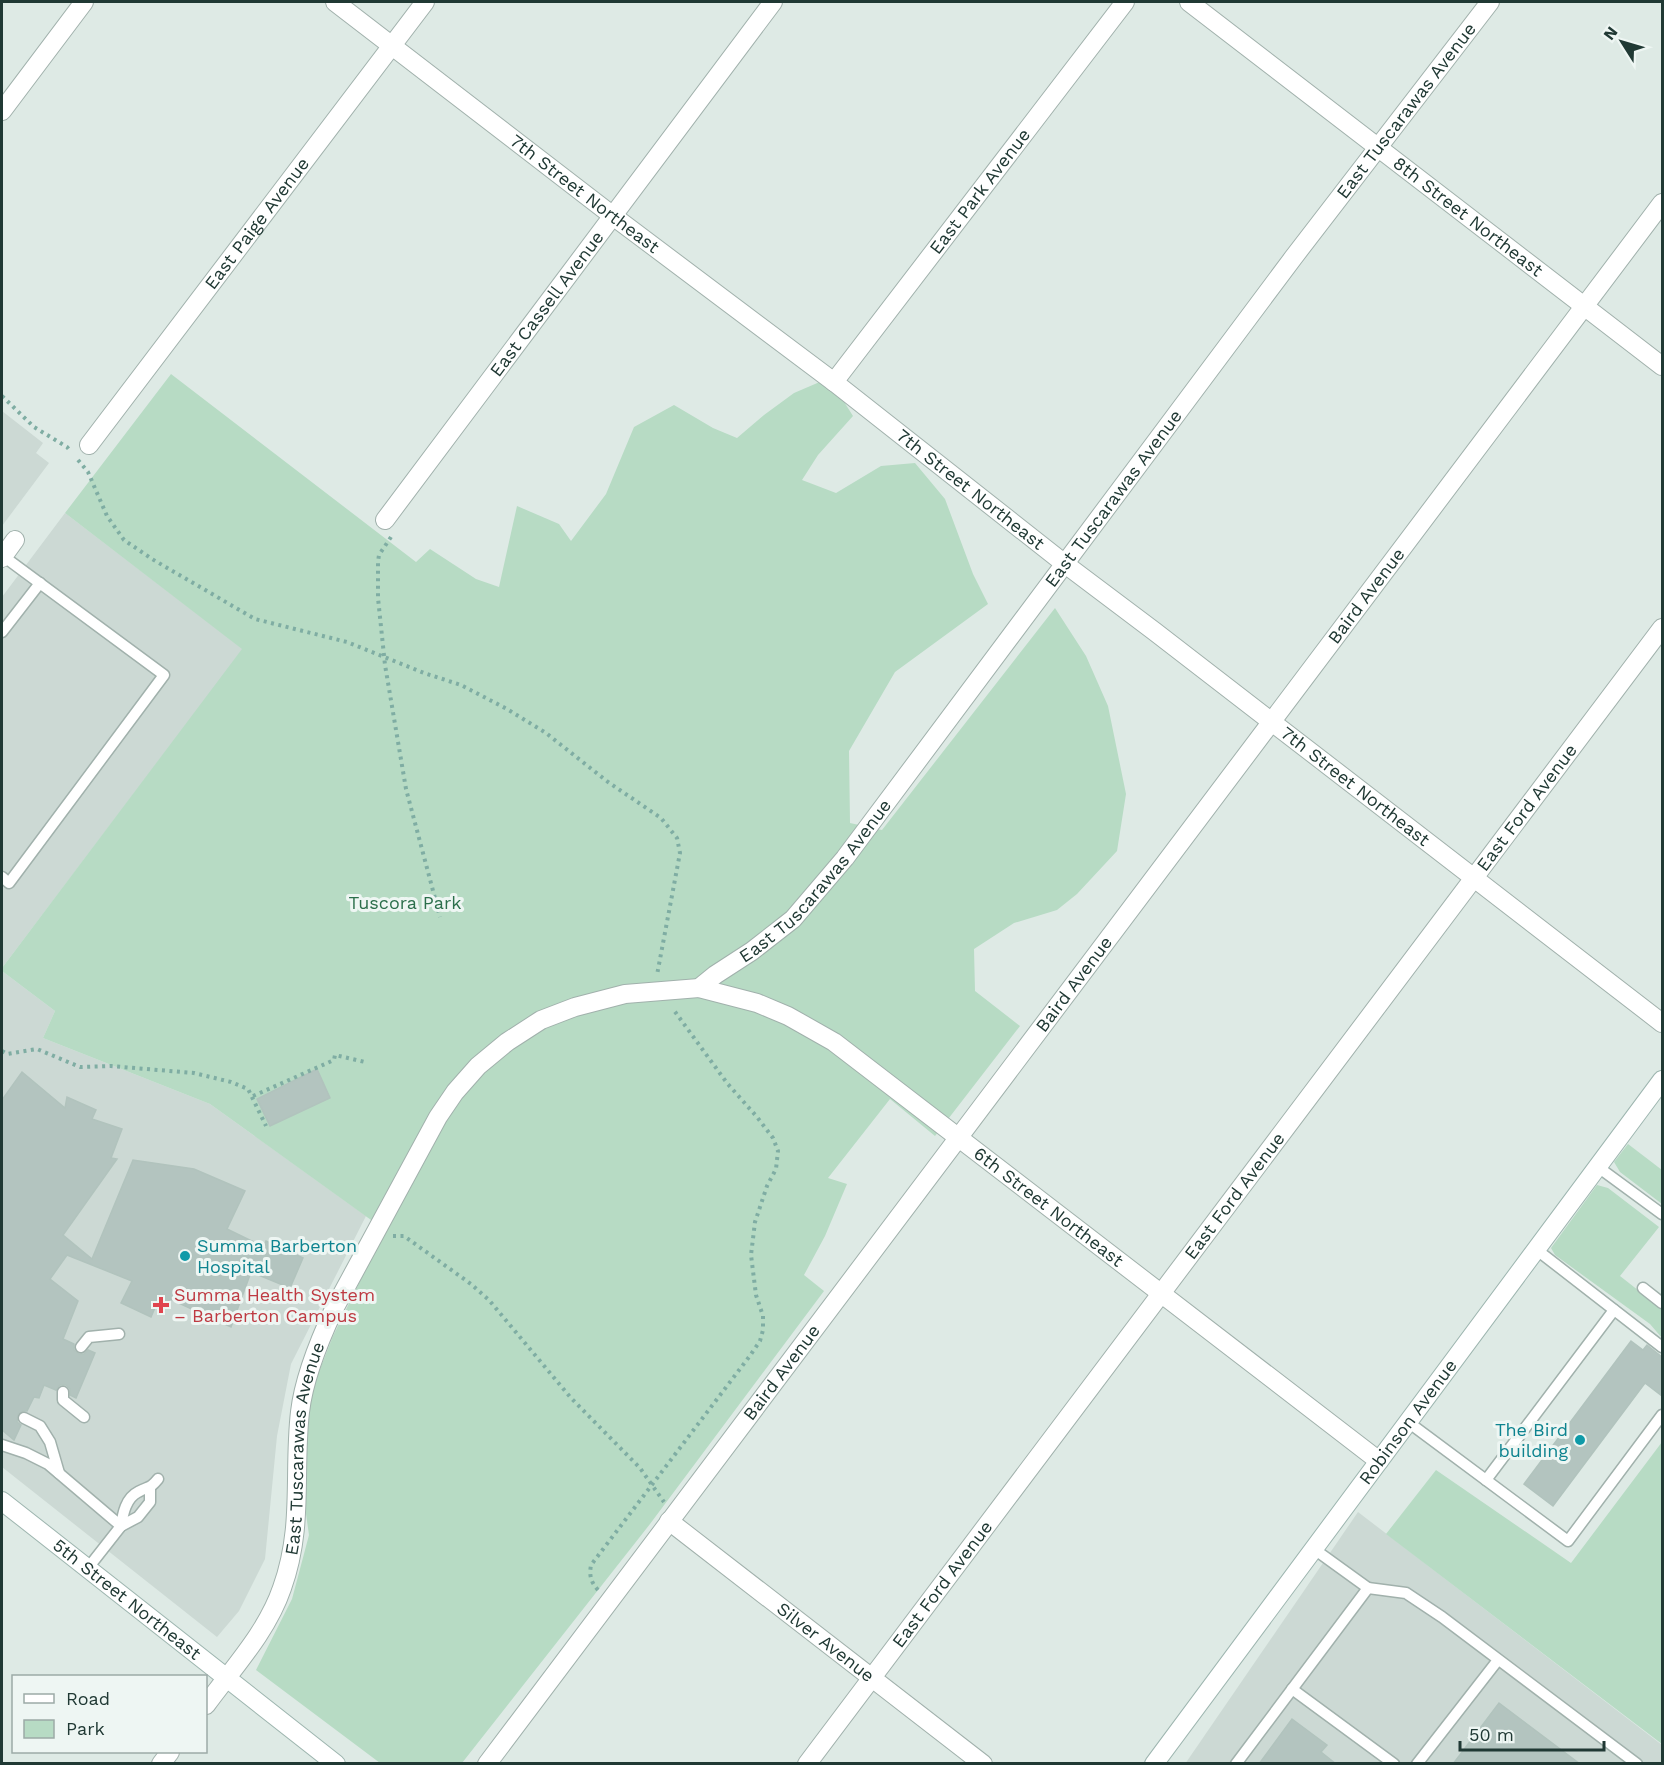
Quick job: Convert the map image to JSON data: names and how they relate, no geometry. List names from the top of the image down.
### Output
{
  "streets": {
    "street": [
      "East Tuscarawas Avenue",
      "East Park Avenue",
      "7th Street Northeast",
      "8th Street Northeast",
      "East Paige Avenue",
      "East Cassell Avenue",
      "Baird Avenue",
      "East Ford Avenue",
      "6th Street Northeast",
      "Robinson Avenue",
      "5th Street Northeast",
      "Silver Avenue"
    ]
  },
  "crossings": [
    ["East Tuscarawas Avenue", "7th Street Northeast"],
    ["East Tuscarawas Avenue", "8th Street Northeast"],
    ["East Tuscarawas Avenue", "6th Street Northeast"],
    ["East Tuscarawas Avenue", "5th Street Northeast"],
    ["East Park Avenue", "7th Street Northeast"],
    ["7th Street Northeast", "East Paige Avenue"],
    ["7th Street Northeast", "East Cassell Avenue"],
    ["7th Street Northeast", "Baird Avenue"],
    ["7th Street Northeast", "East Ford Avenue"],
    ["8th Street Northeast", "Baird Avenue"],
    ["Baird Avenue", "6th Street Northeast"],
    ["Baird Avenue", "Silver Avenue"],
    ["East Ford Avenue", "6th Street Northeast"],
    ["East Ford Avenue", "Silver Avenue"],
    ["6th Street Northeast", "Robinson Avenue"]
  ],
  "parks": ["Tuscora Park"],
  "places": {
    "other": ["Summa Barberton Hospital", "The Bird building"],
    "health": ["Summa Health System – Barberton Campus"]
  },
  "legend": ["Road", "Park"],
  "scale_bar": "50 m",
  "north": "top left"
}
